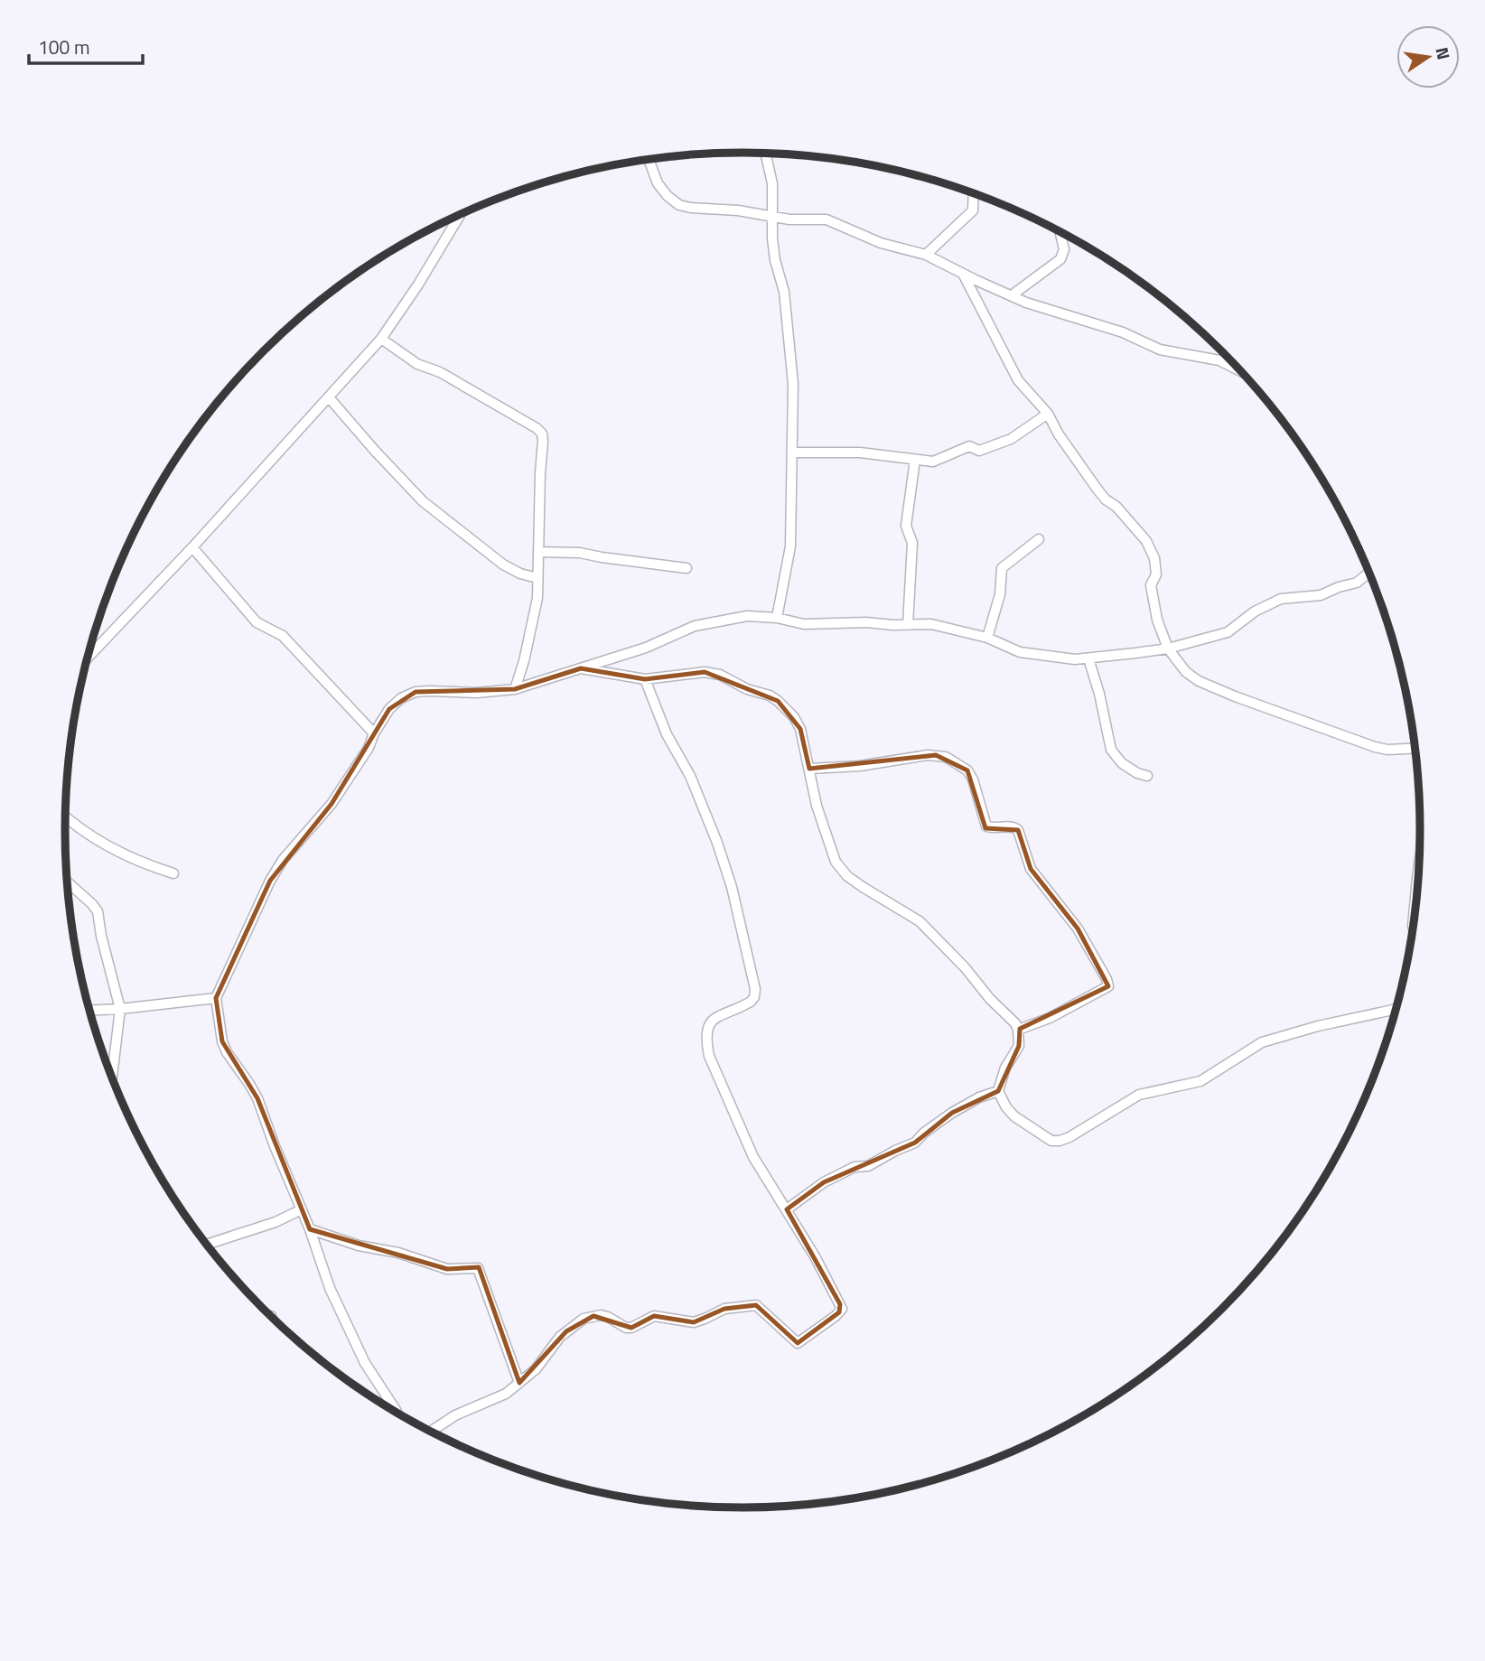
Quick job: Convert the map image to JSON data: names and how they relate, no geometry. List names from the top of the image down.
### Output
{
  "scale_bar": "100 m",
  "north": "right"
}
